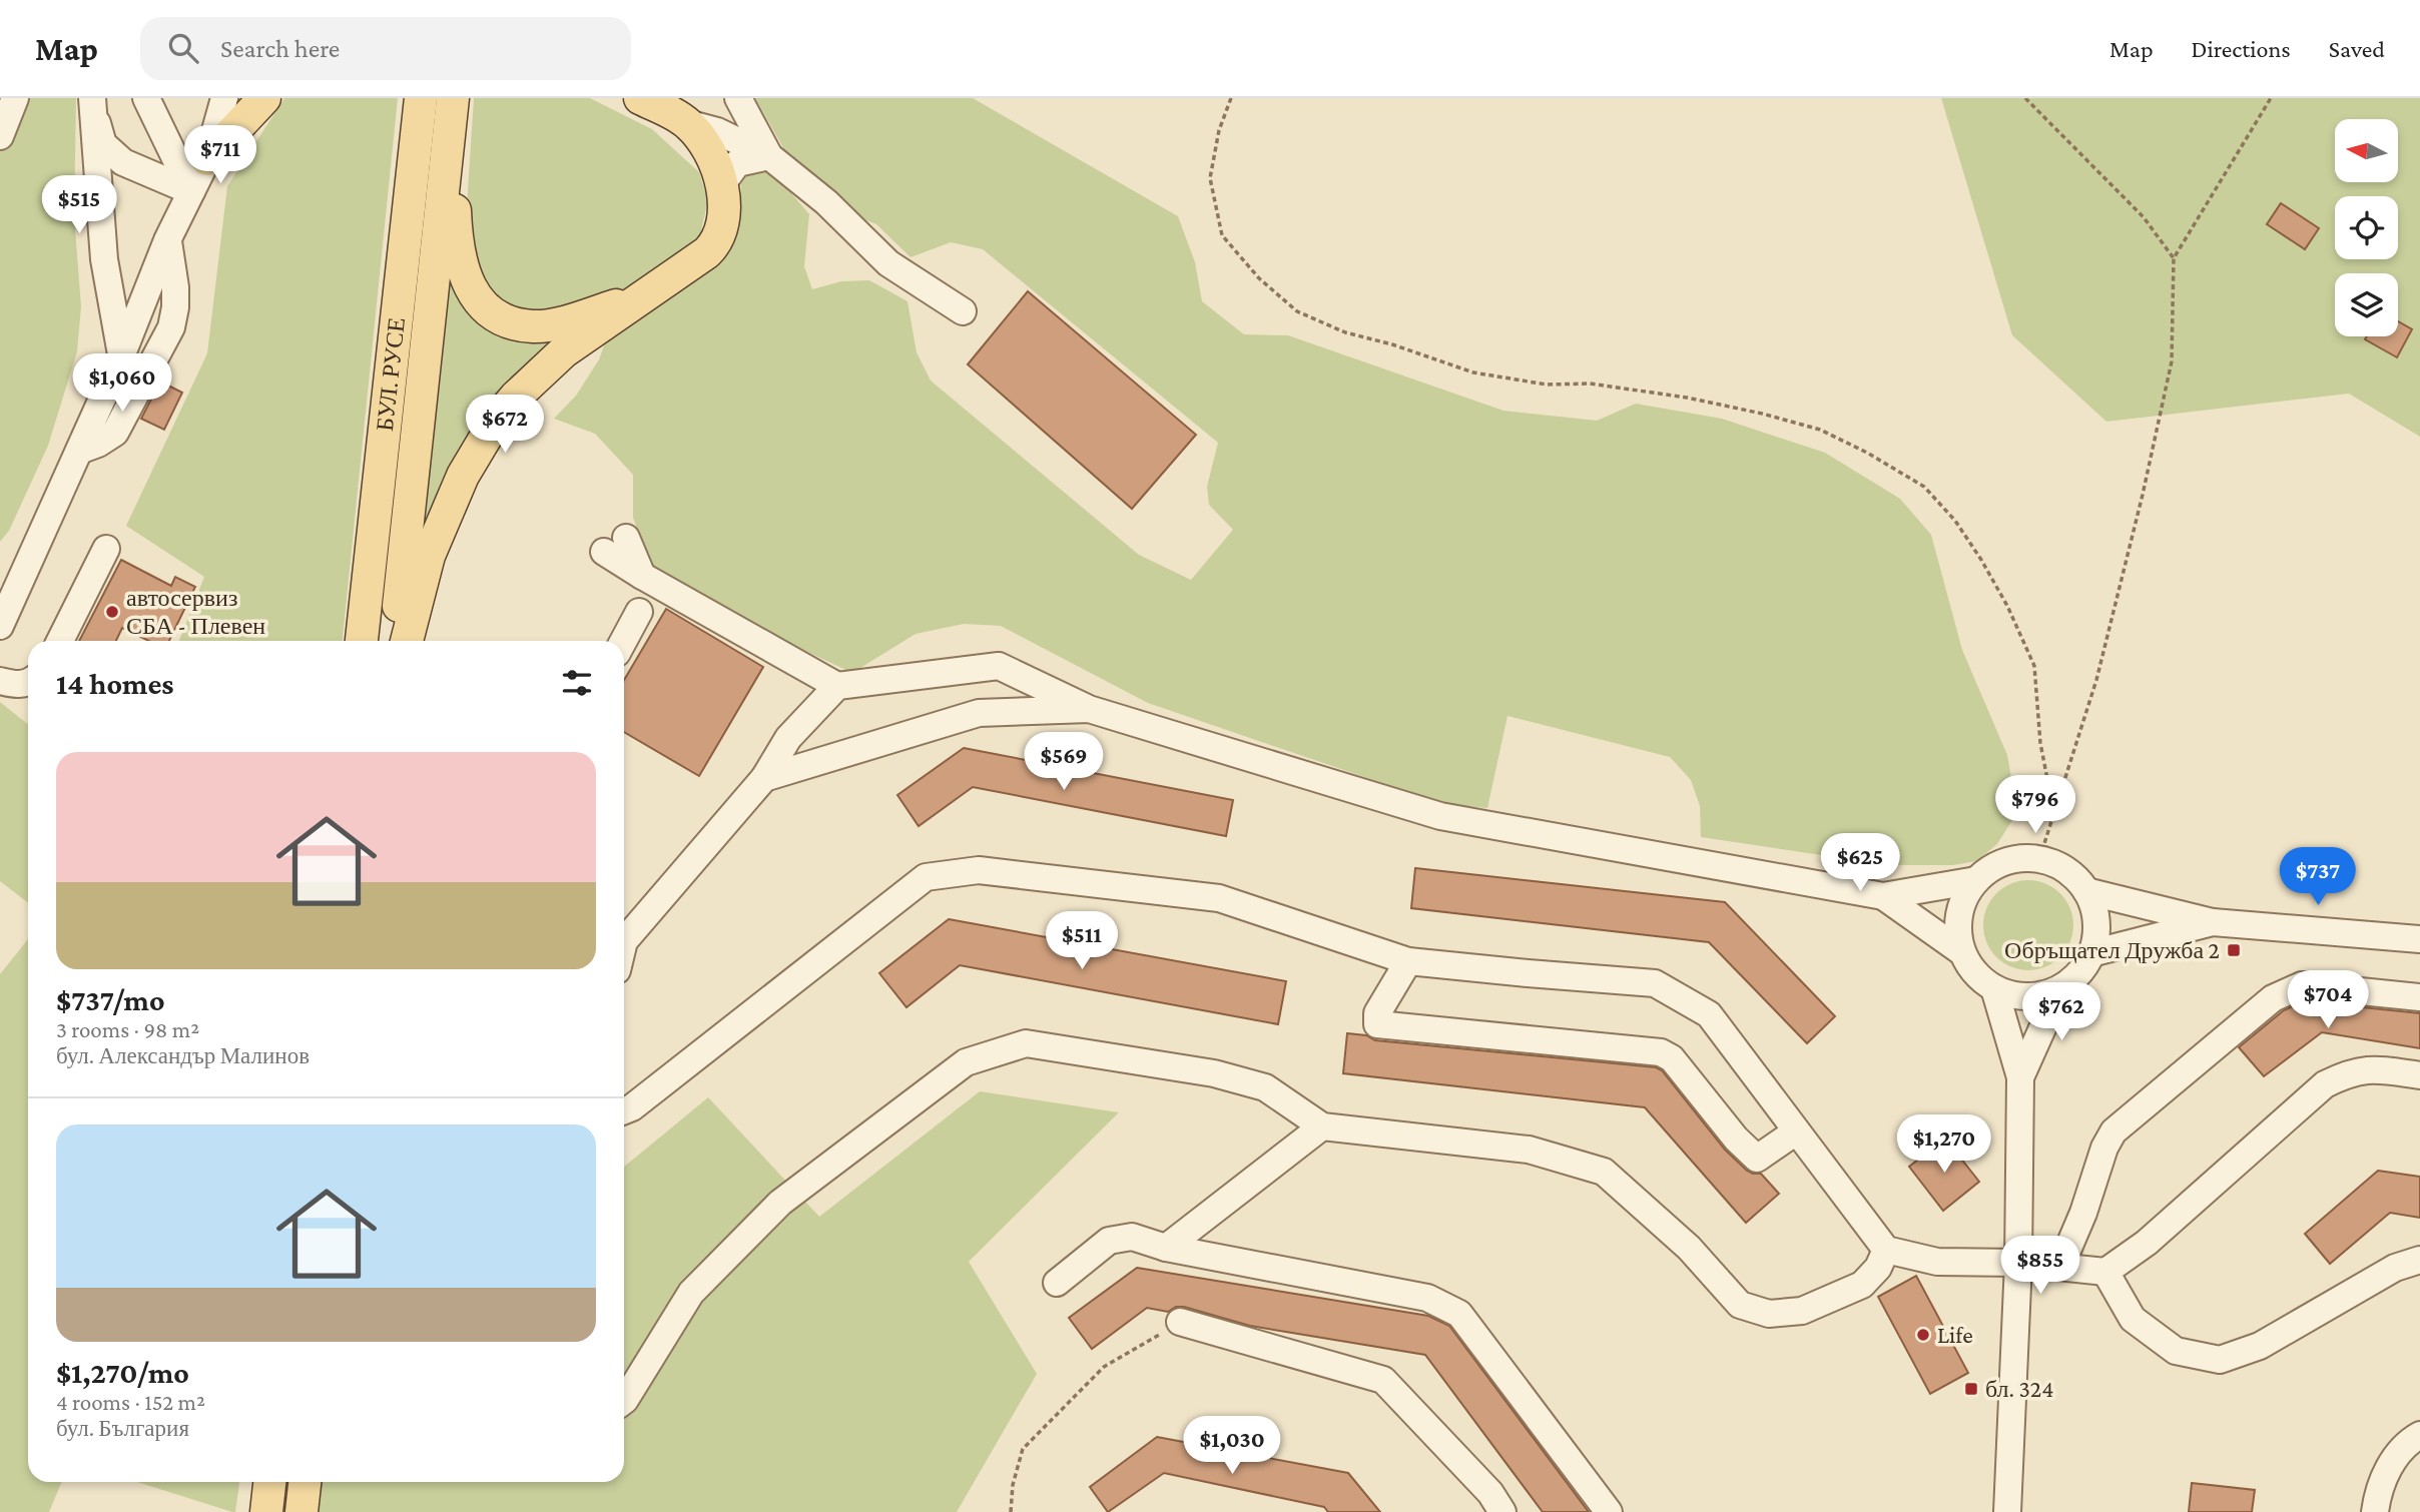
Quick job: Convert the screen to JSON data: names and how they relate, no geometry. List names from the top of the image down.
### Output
{
  "streets": {
    "main road": ["БУЛ. РУСЕ"]
  },
  "places": {
    "other": ["автосервиз СБА - Плевен", "Life"],
    "transit": ["Обръщател Дружба 2", "бл. 324"]
  },
  "north": "left",
  "page": {
    "header": "Map",
    "search": "Search here",
    "nav": ["Map", "Directions", "Saved"],
    "price": [
      "$711",
      "$515",
      "$1,060",
      "$672",
      "$569",
      "$796",
      "$625",
      "$737",
      "$511",
      "$704",
      "$762",
      "$1,270",
      "$855",
      "$1,030"
    ],
    "heading": "14 homes",
    "list": [
      {
        "name": "$737/mo",
        "note": "3 rooms · 98 m² · бул. Александър Малинов"
      },
      {
        "name": "$1,270/mo",
        "note": "4 rooms · 152 m² · бул. България"
      }
    ]
  }
}
